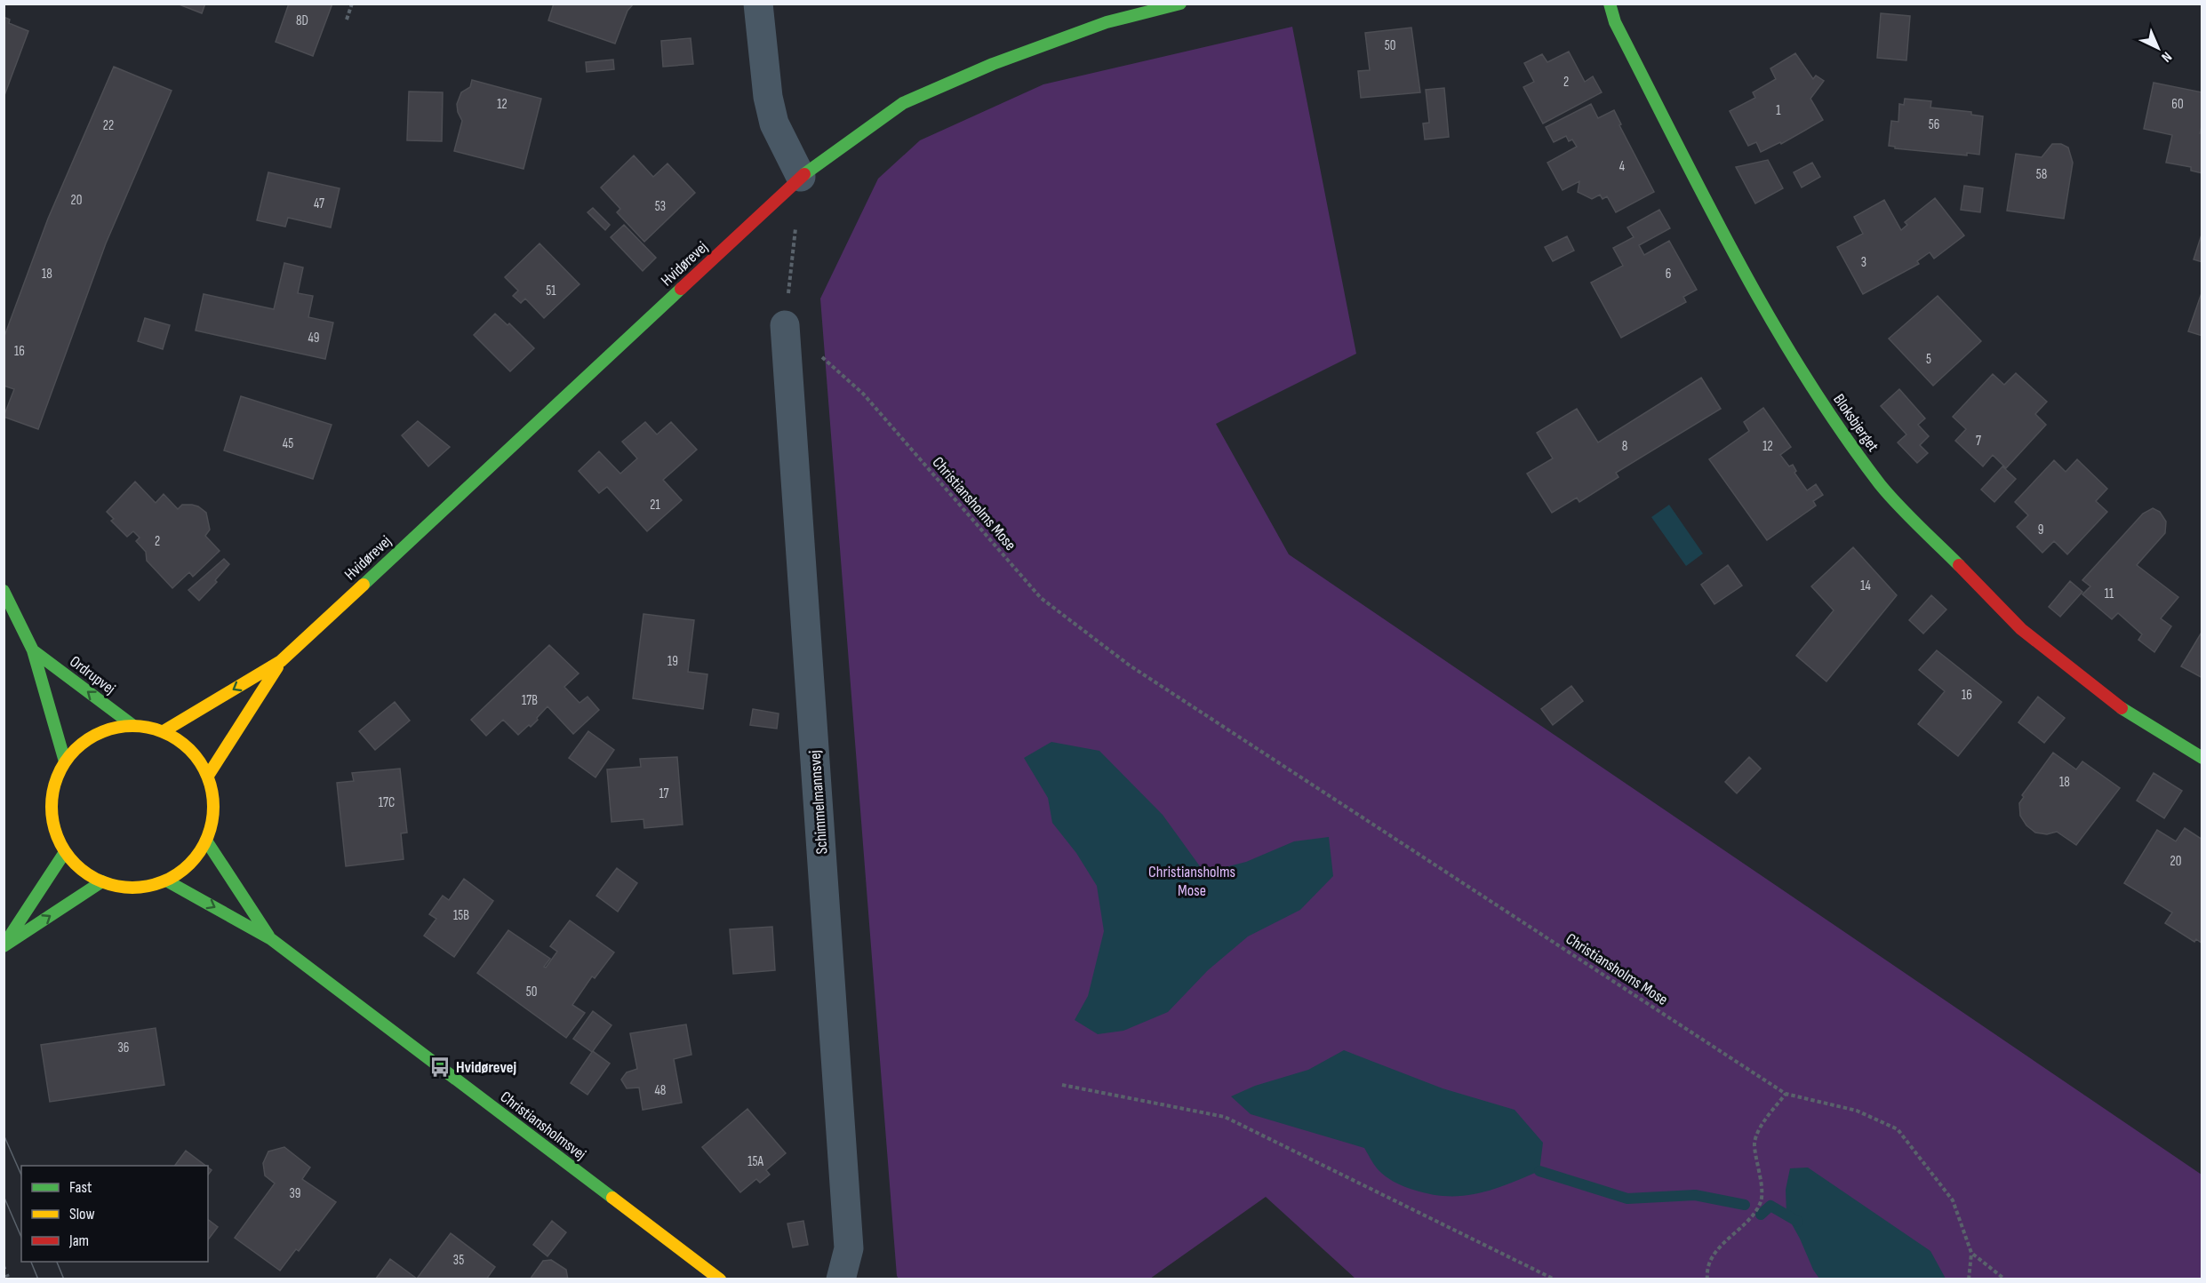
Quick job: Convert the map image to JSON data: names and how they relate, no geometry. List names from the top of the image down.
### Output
{
  "streets": {
    "street": [
      "Hvidørevej",
      "Bloksbjerget",
      "Ordrupvej",
      "Schimmelmannsvej",
      "Christiansholmsvej"
    ],
    "path": ["Christiansholms Mose"]
  },
  "crossings": [
    ["Hvidørevej", "Ordrupvej"],
    ["Hvidørevej", "Christiansholmsvej"],
    ["Christiansholms Mose", "Schimmelmannsvej"],
    ["Ordrupvej", "Christiansholmsvej"]
  ],
  "one_way": ["Ordrupvej"],
  "parks": ["Christiansholms Mose"],
  "places": {
    "bus stop": ["Hvidørevej"]
  },
  "house_numbers": [
    "8D",
    "50",
    "2",
    "12",
    "60",
    "1",
    "56",
    "22",
    "4",
    "58",
    "20",
    "47",
    "53",
    "3",
    "18",
    "6",
    "51",
    "49",
    "16",
    "5",
    "7",
    "45",
    "8",
    "12",
    "21",
    "9",
    "2",
    "14",
    "11",
    "19",
    "16",
    "17B",
    "18",
    "17",
    "17C",
    "20",
    "15B",
    "50",
    "36",
    "48",
    "15A",
    "39",
    "35"
  ],
  "legend": ["Fast", "Slow", "Jam"],
  "north": "bottom right"
}
